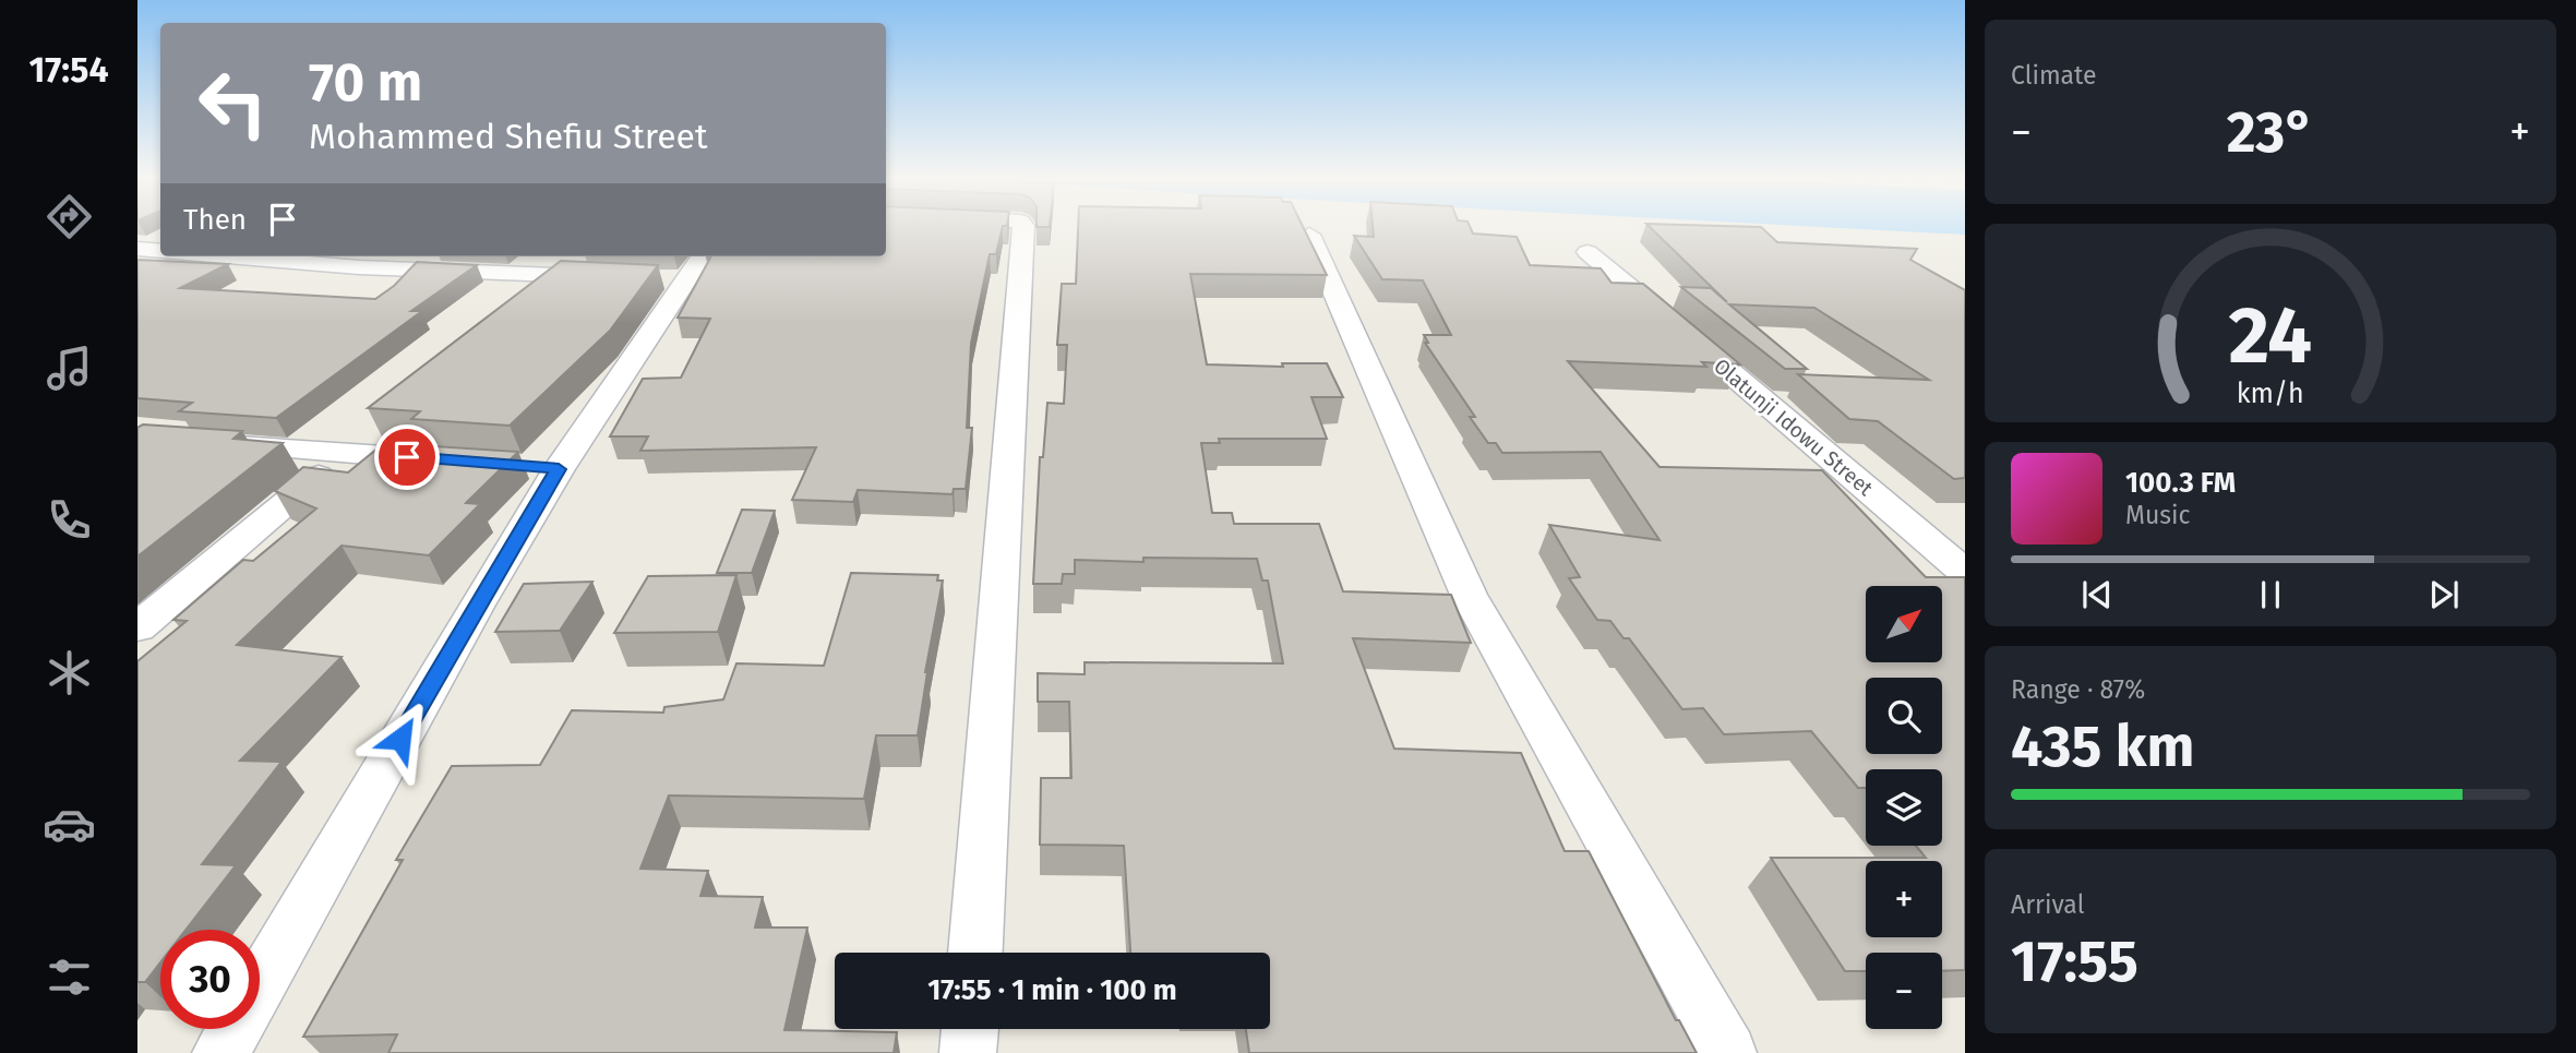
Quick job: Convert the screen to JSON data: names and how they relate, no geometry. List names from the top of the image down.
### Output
{
  "streets": {
    "street": ["Olatunji Idowu Street"]
  },
  "north": "top right",
  "page": {
    "tabs": "17:54",
    "tile": [
      "Climate",
      ["Range · 87%", "435 km"],
      ["Arrival", "17:55"]
    ],
    "turn": ["70 m", "Mohammed Shefiu Street"],
    "heat": ["−", "23°", "+"],
    "then": "Then",
    "song": ["100.3 FM", "Music"],
    "map_buttons": ["+", "−"],
    "limit": "30",
    "trip": "17:55 · 1 min · 100 m",
    "gauge": ["24", "km/h"]
  }
}
